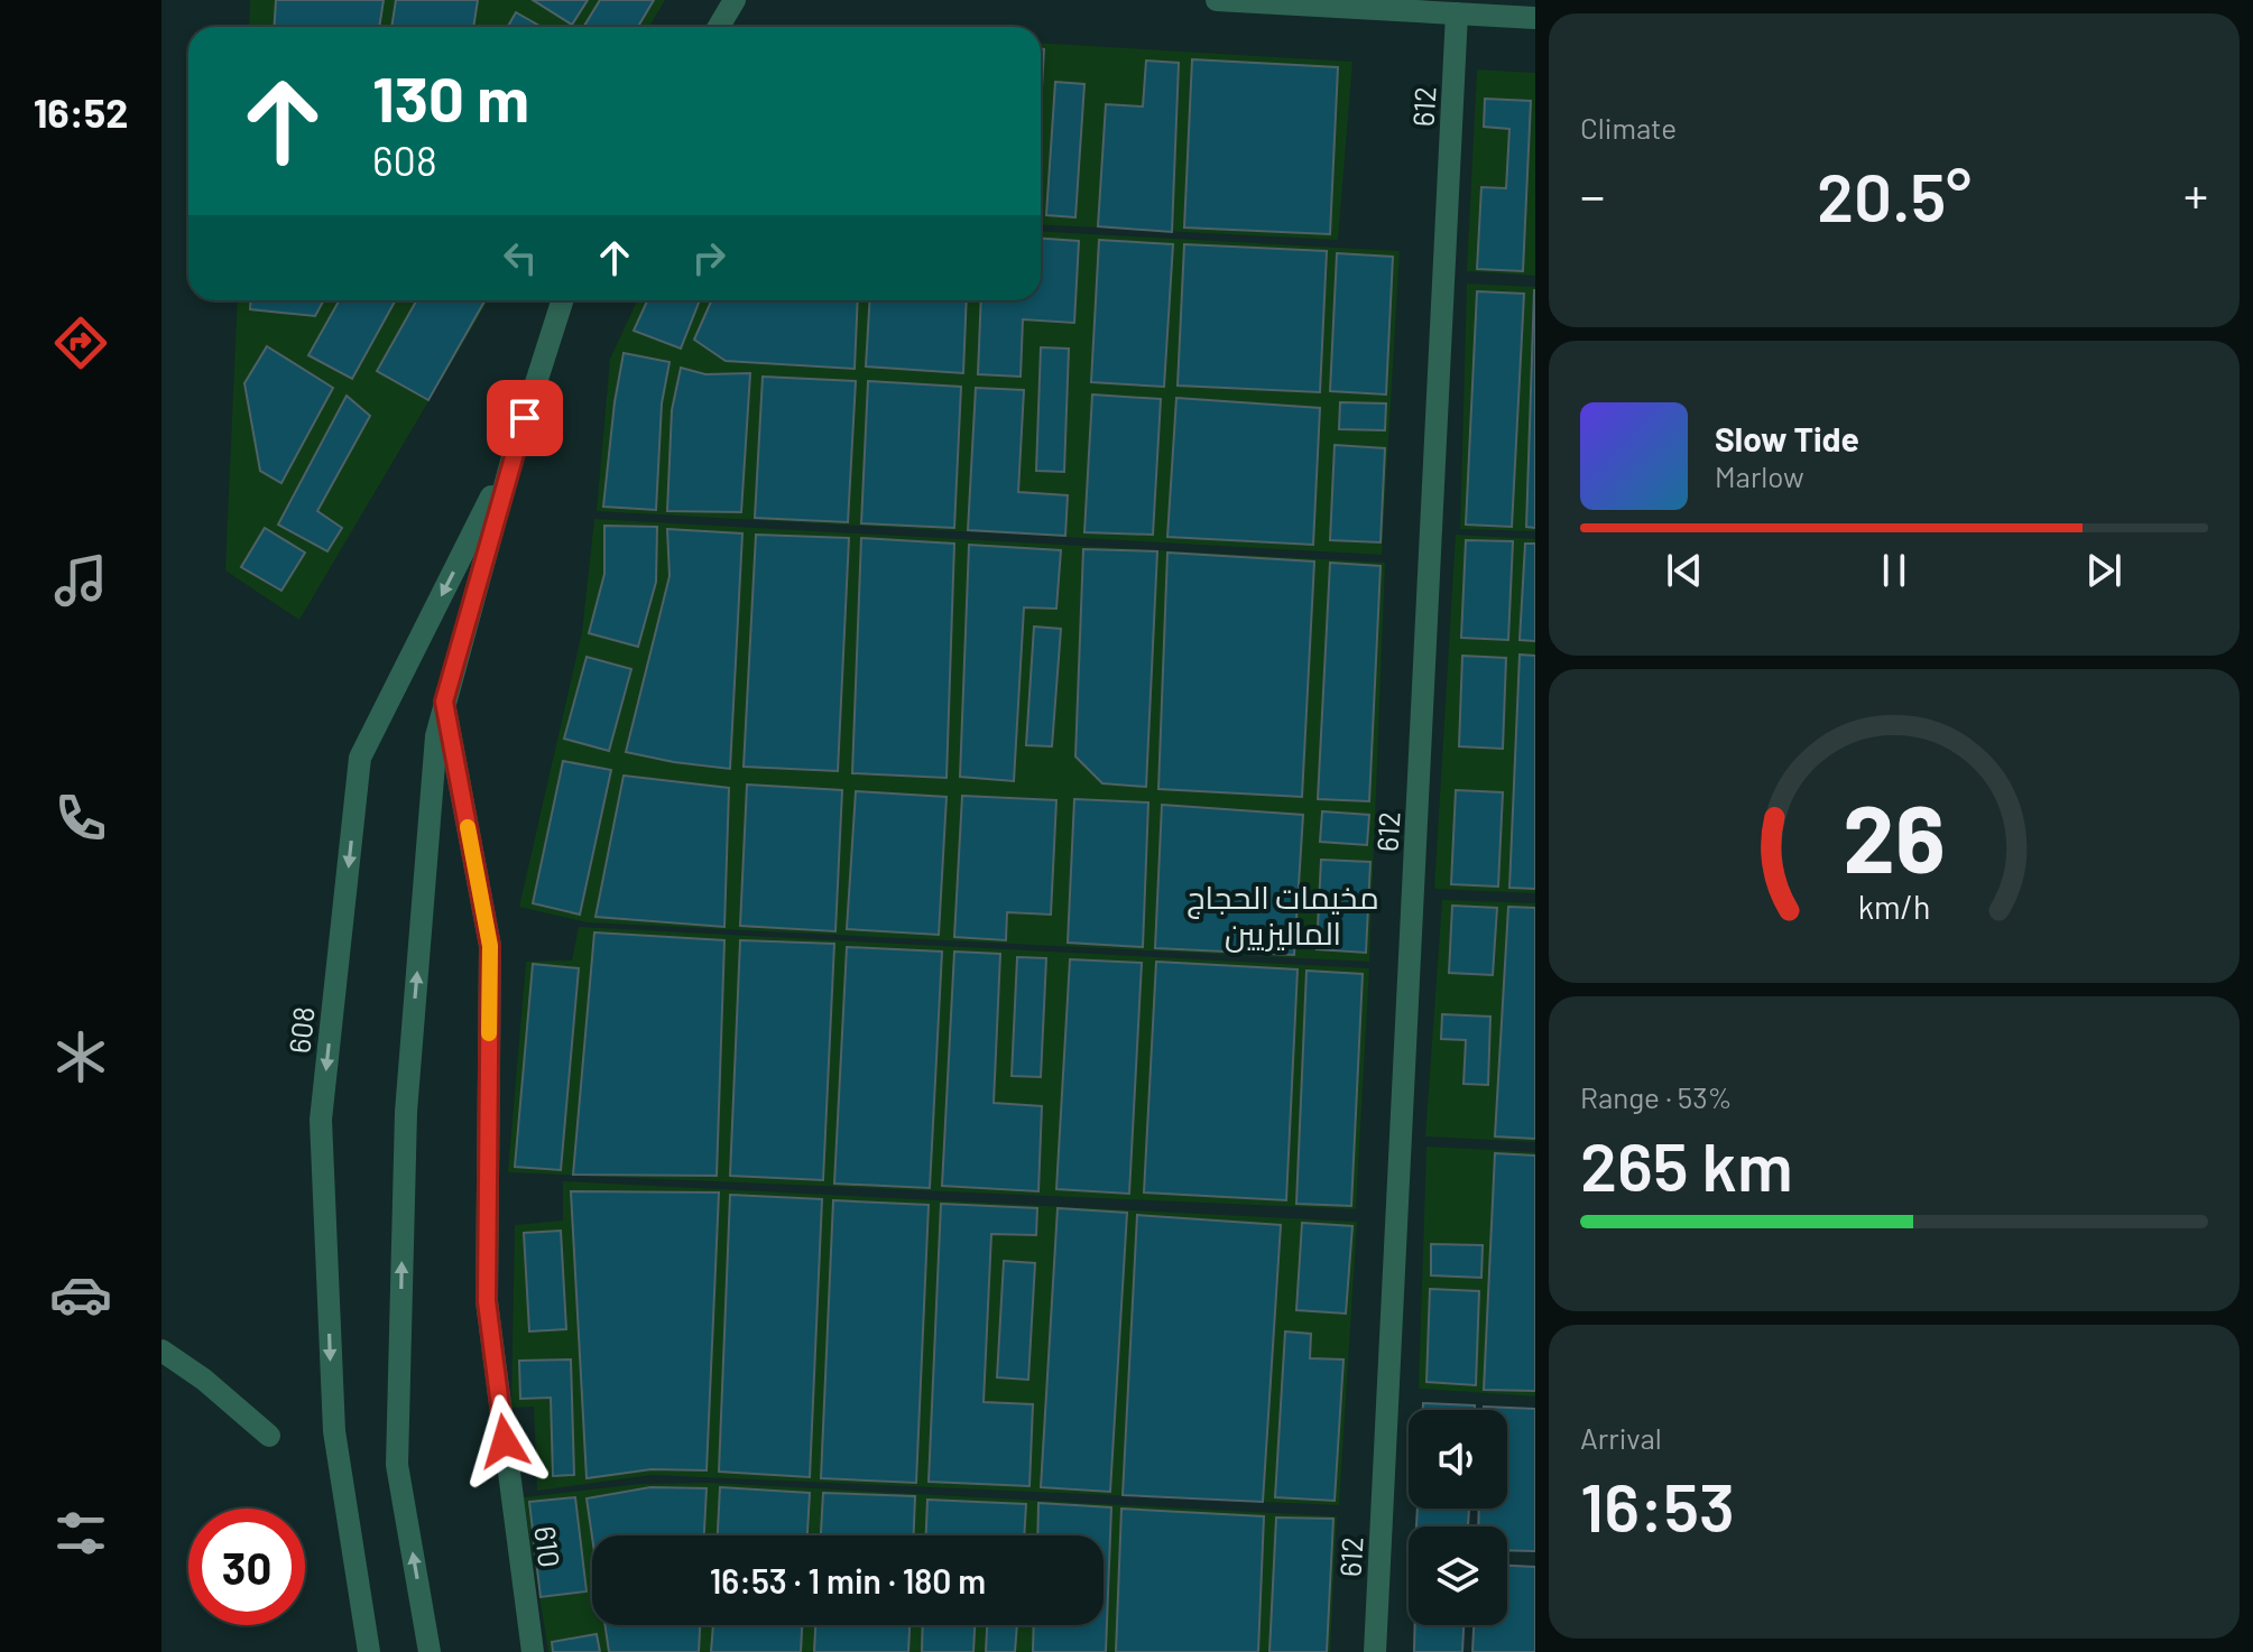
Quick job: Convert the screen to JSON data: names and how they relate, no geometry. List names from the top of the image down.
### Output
{
  "streets": {
    "street": ["612", "608", "610"]
  },
  "crossings": [
    ["608", "610"]
  ],
  "districts": ["مخيمات الحجاج الماليزيين"],
  "page": {
    "tabs": "16:52",
    "tile": [
      "Climate",
      ["Range · 53%", "265 km"],
      ["Arrival", "16:53"]
    ],
    "turn": ["130 m", "608"],
    "heat": ["−", "20.5°", "+"],
    "song": ["Slow Tide", "Marlow"],
    "limit": "30",
    "trip": "16:53 · 1 min · 180 m",
    "gauge": ["26", "km/h"]
  }
}
